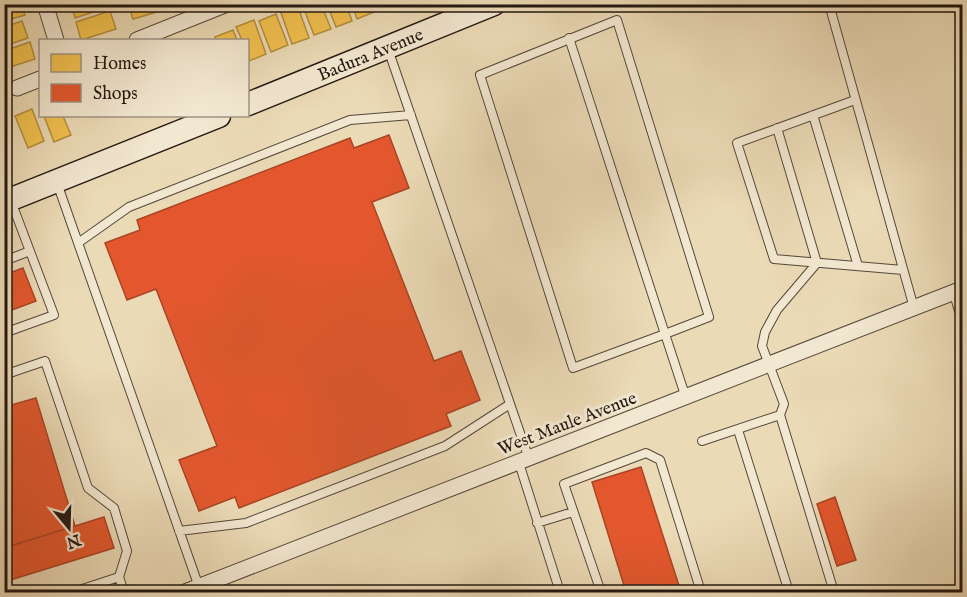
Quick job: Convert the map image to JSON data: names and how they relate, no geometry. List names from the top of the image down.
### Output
{
  "streets": {
    "main road": ["Badura Avenue"],
    "street": ["West Maule Avenue"]
  },
  "legend": ["Homes", "Shops"],
  "north": "bottom"
}
